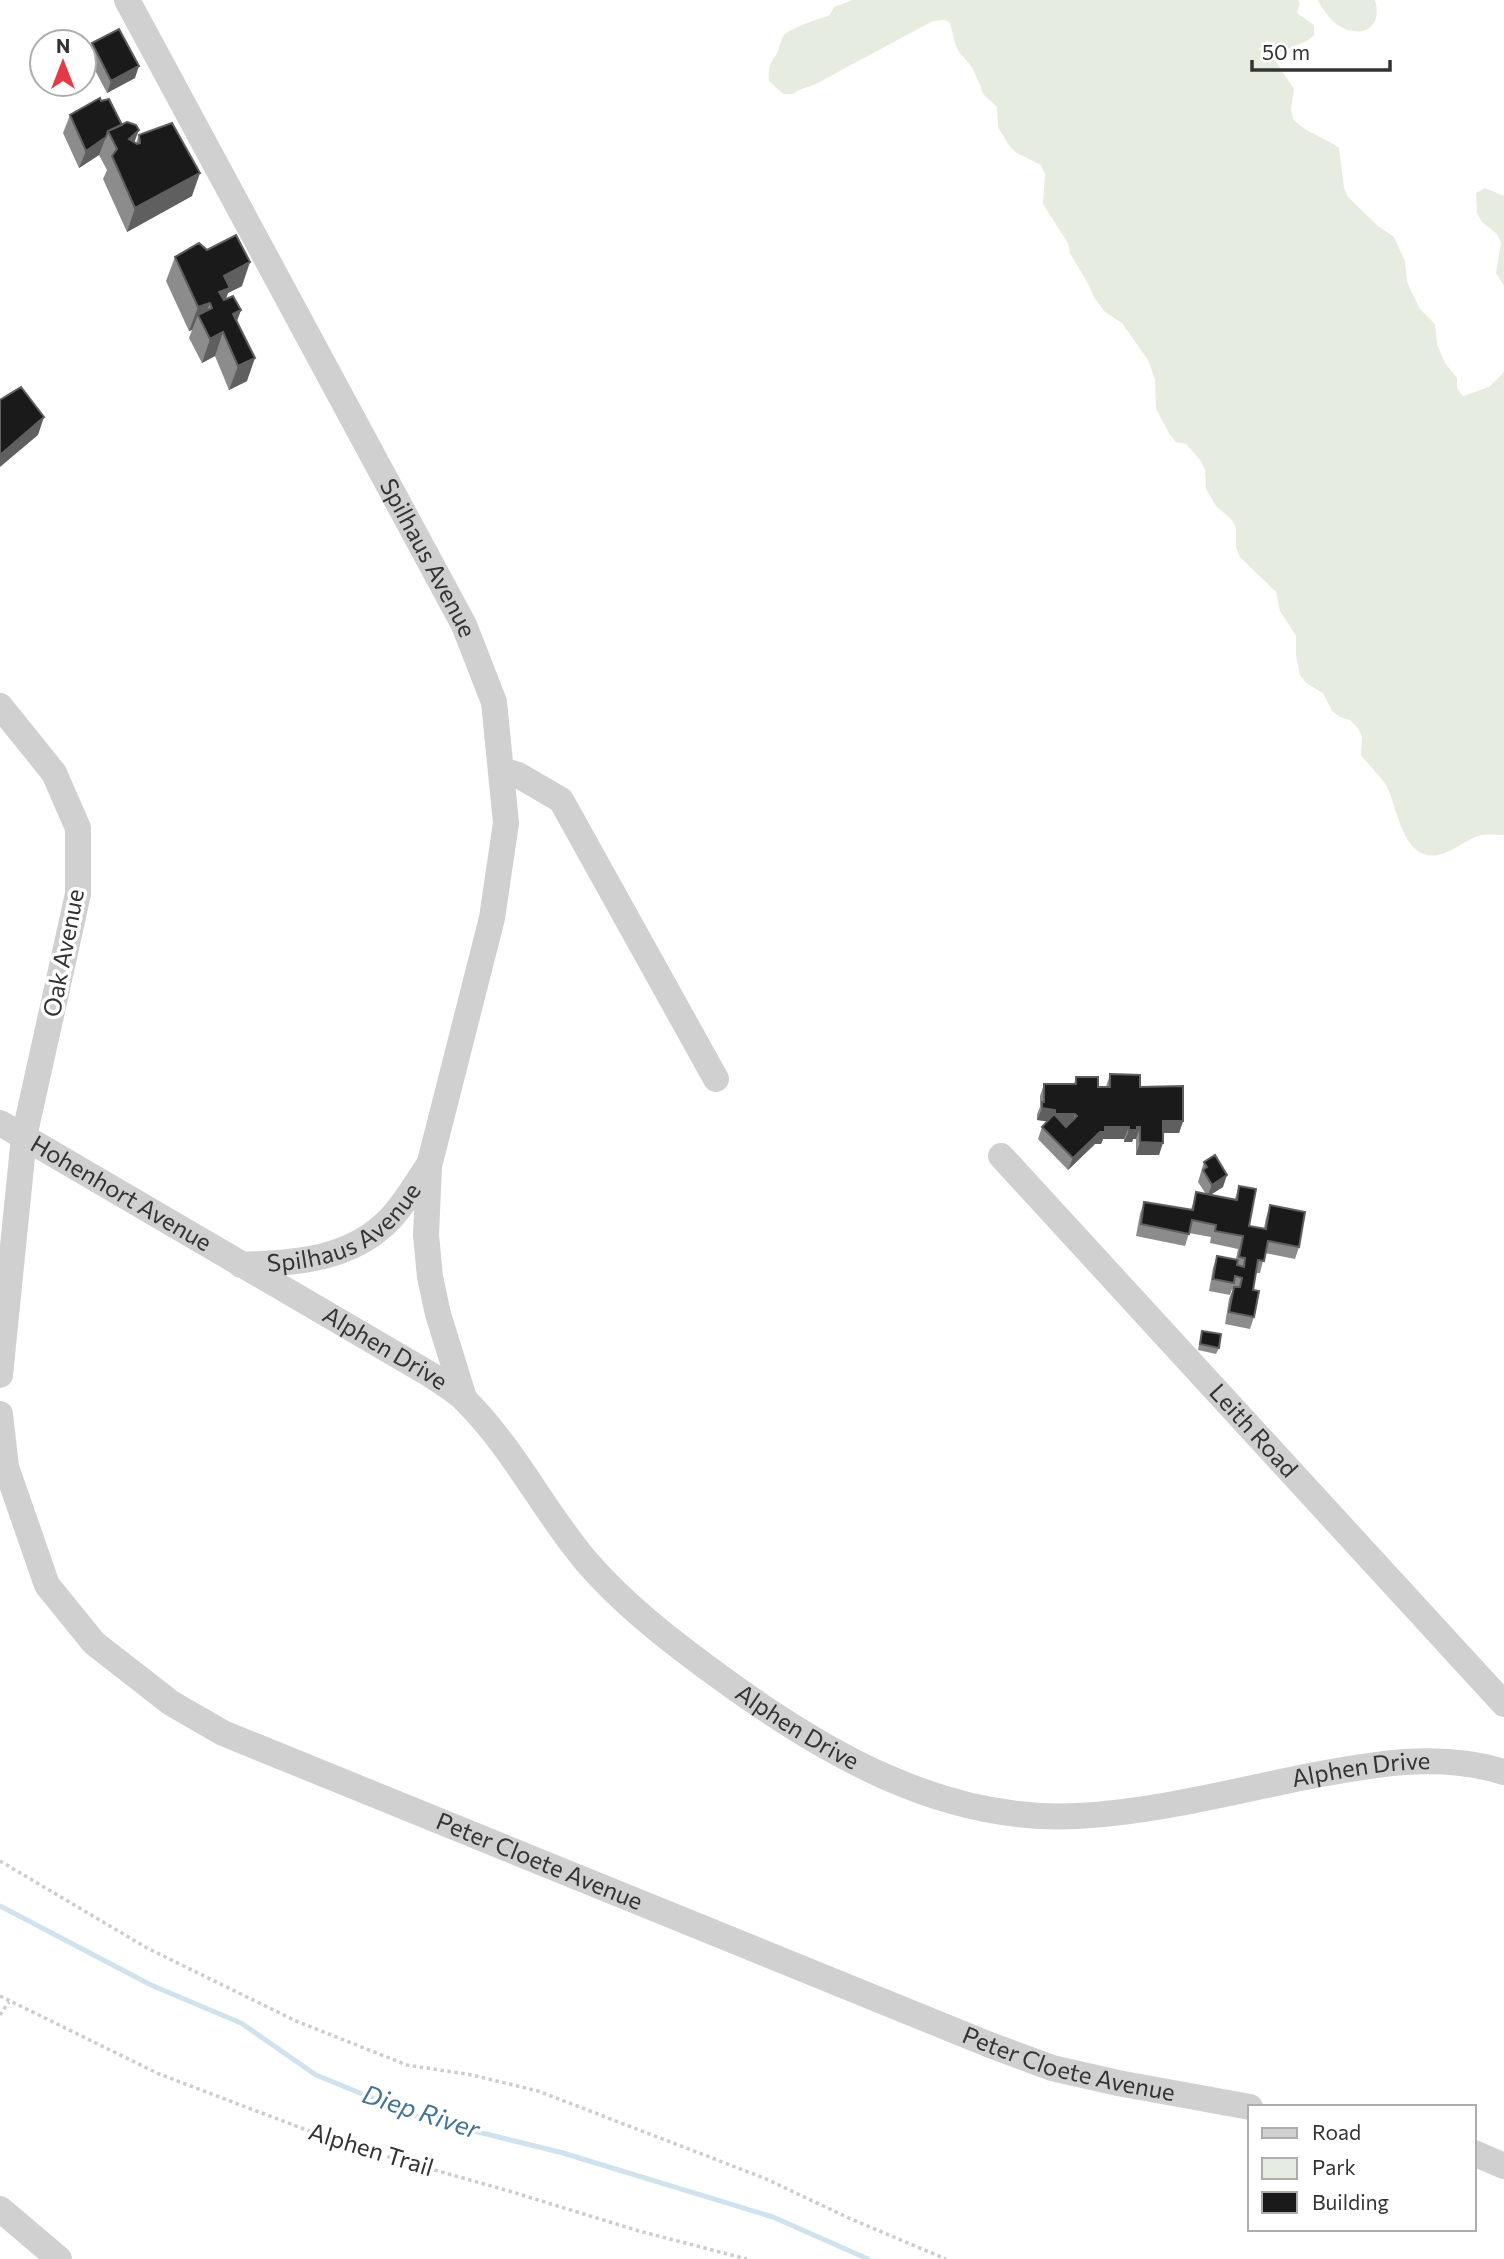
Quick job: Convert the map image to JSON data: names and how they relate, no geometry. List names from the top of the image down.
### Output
{
  "streets": {
    "street": [
      "Spilhaus Avenue",
      "Oak Avenue",
      "Hohenhort Avenue",
      "Alphen Drive",
      "Leith Road",
      "Peter Cloete Avenue"
    ],
    "path": ["Alphen Trail"]
  },
  "crossings": [
    ["Spilhaus Avenue", "Hohenhort Avenue"],
    ["Spilhaus Avenue", "Alphen Drive"],
    ["Oak Avenue", "Hohenhort Avenue"],
    ["Hohenhort Avenue", "Alphen Drive"]
  ],
  "water": ["Diep River"],
  "legend": ["Road", "Park", "Building"],
  "scale_bar": "50 m",
  "north": "top"
}
